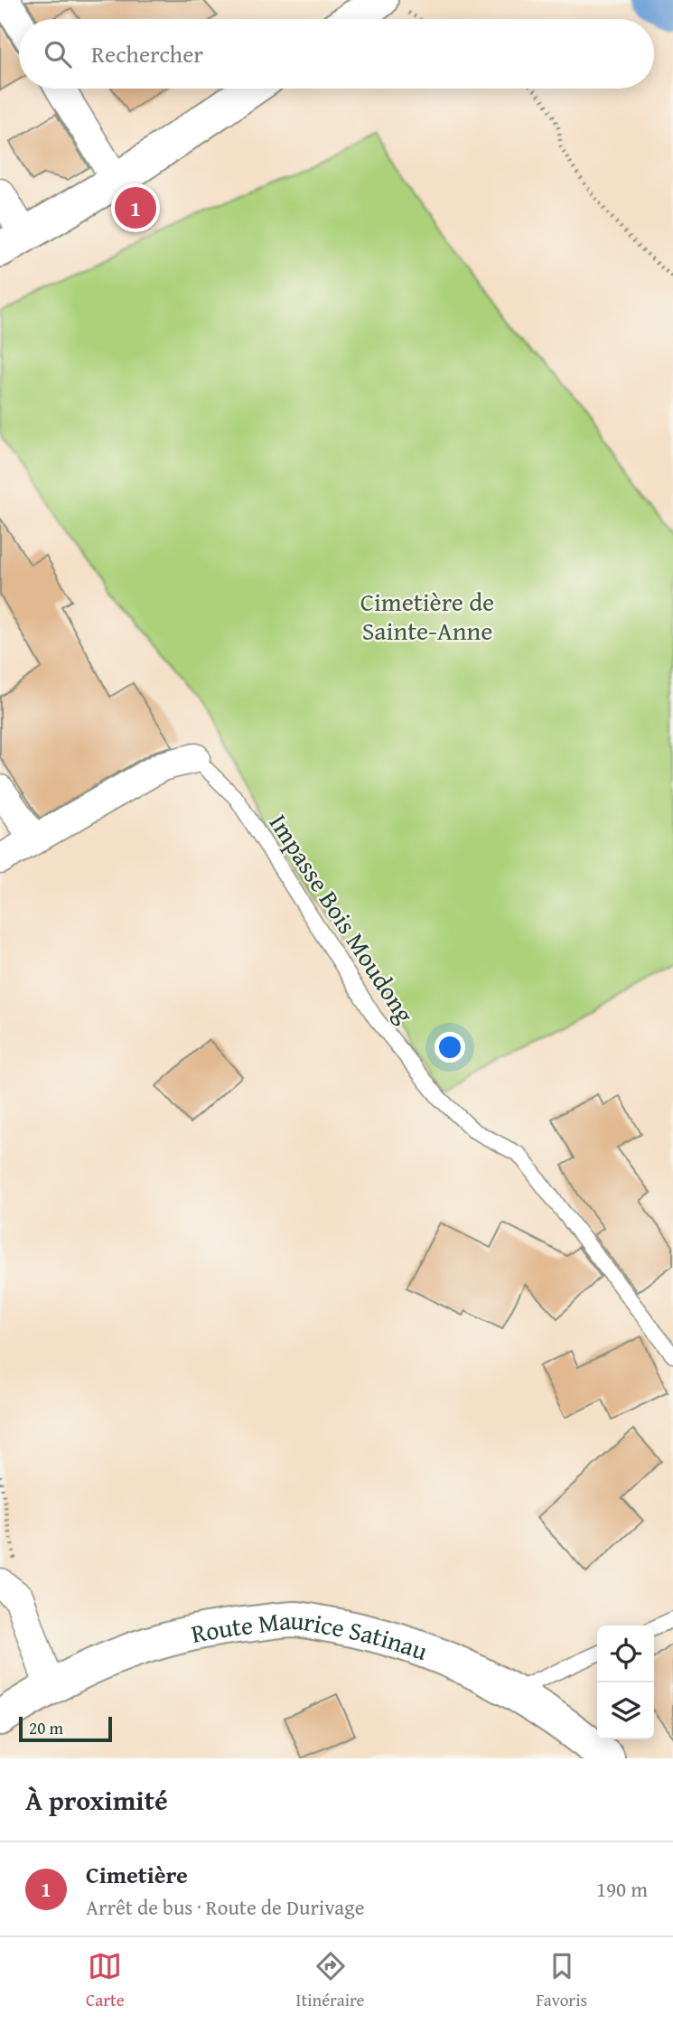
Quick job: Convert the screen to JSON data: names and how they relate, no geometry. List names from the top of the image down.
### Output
{
  "streets": {
    "main road": ["Route Maurice Satinau"],
    "lane": ["Impasse Bois Moudong"]
  },
  "parks": ["Cimetière de Sainte-Anne"],
  "scale_bar": "20 m",
  "page": {
    "search": "Rechercher",
    "pins": "1",
    "scale": "20 m",
    "heading": "À proximité",
    "list": [
      {
        "mark": "1",
        "name": "Cimetière",
        "note": "Arrêt de bus · Route de Durivage",
        "value": "190 m"
      }
    ],
    "nav": ["Carte", "Itinéraire", "Favoris"]
  }
}
